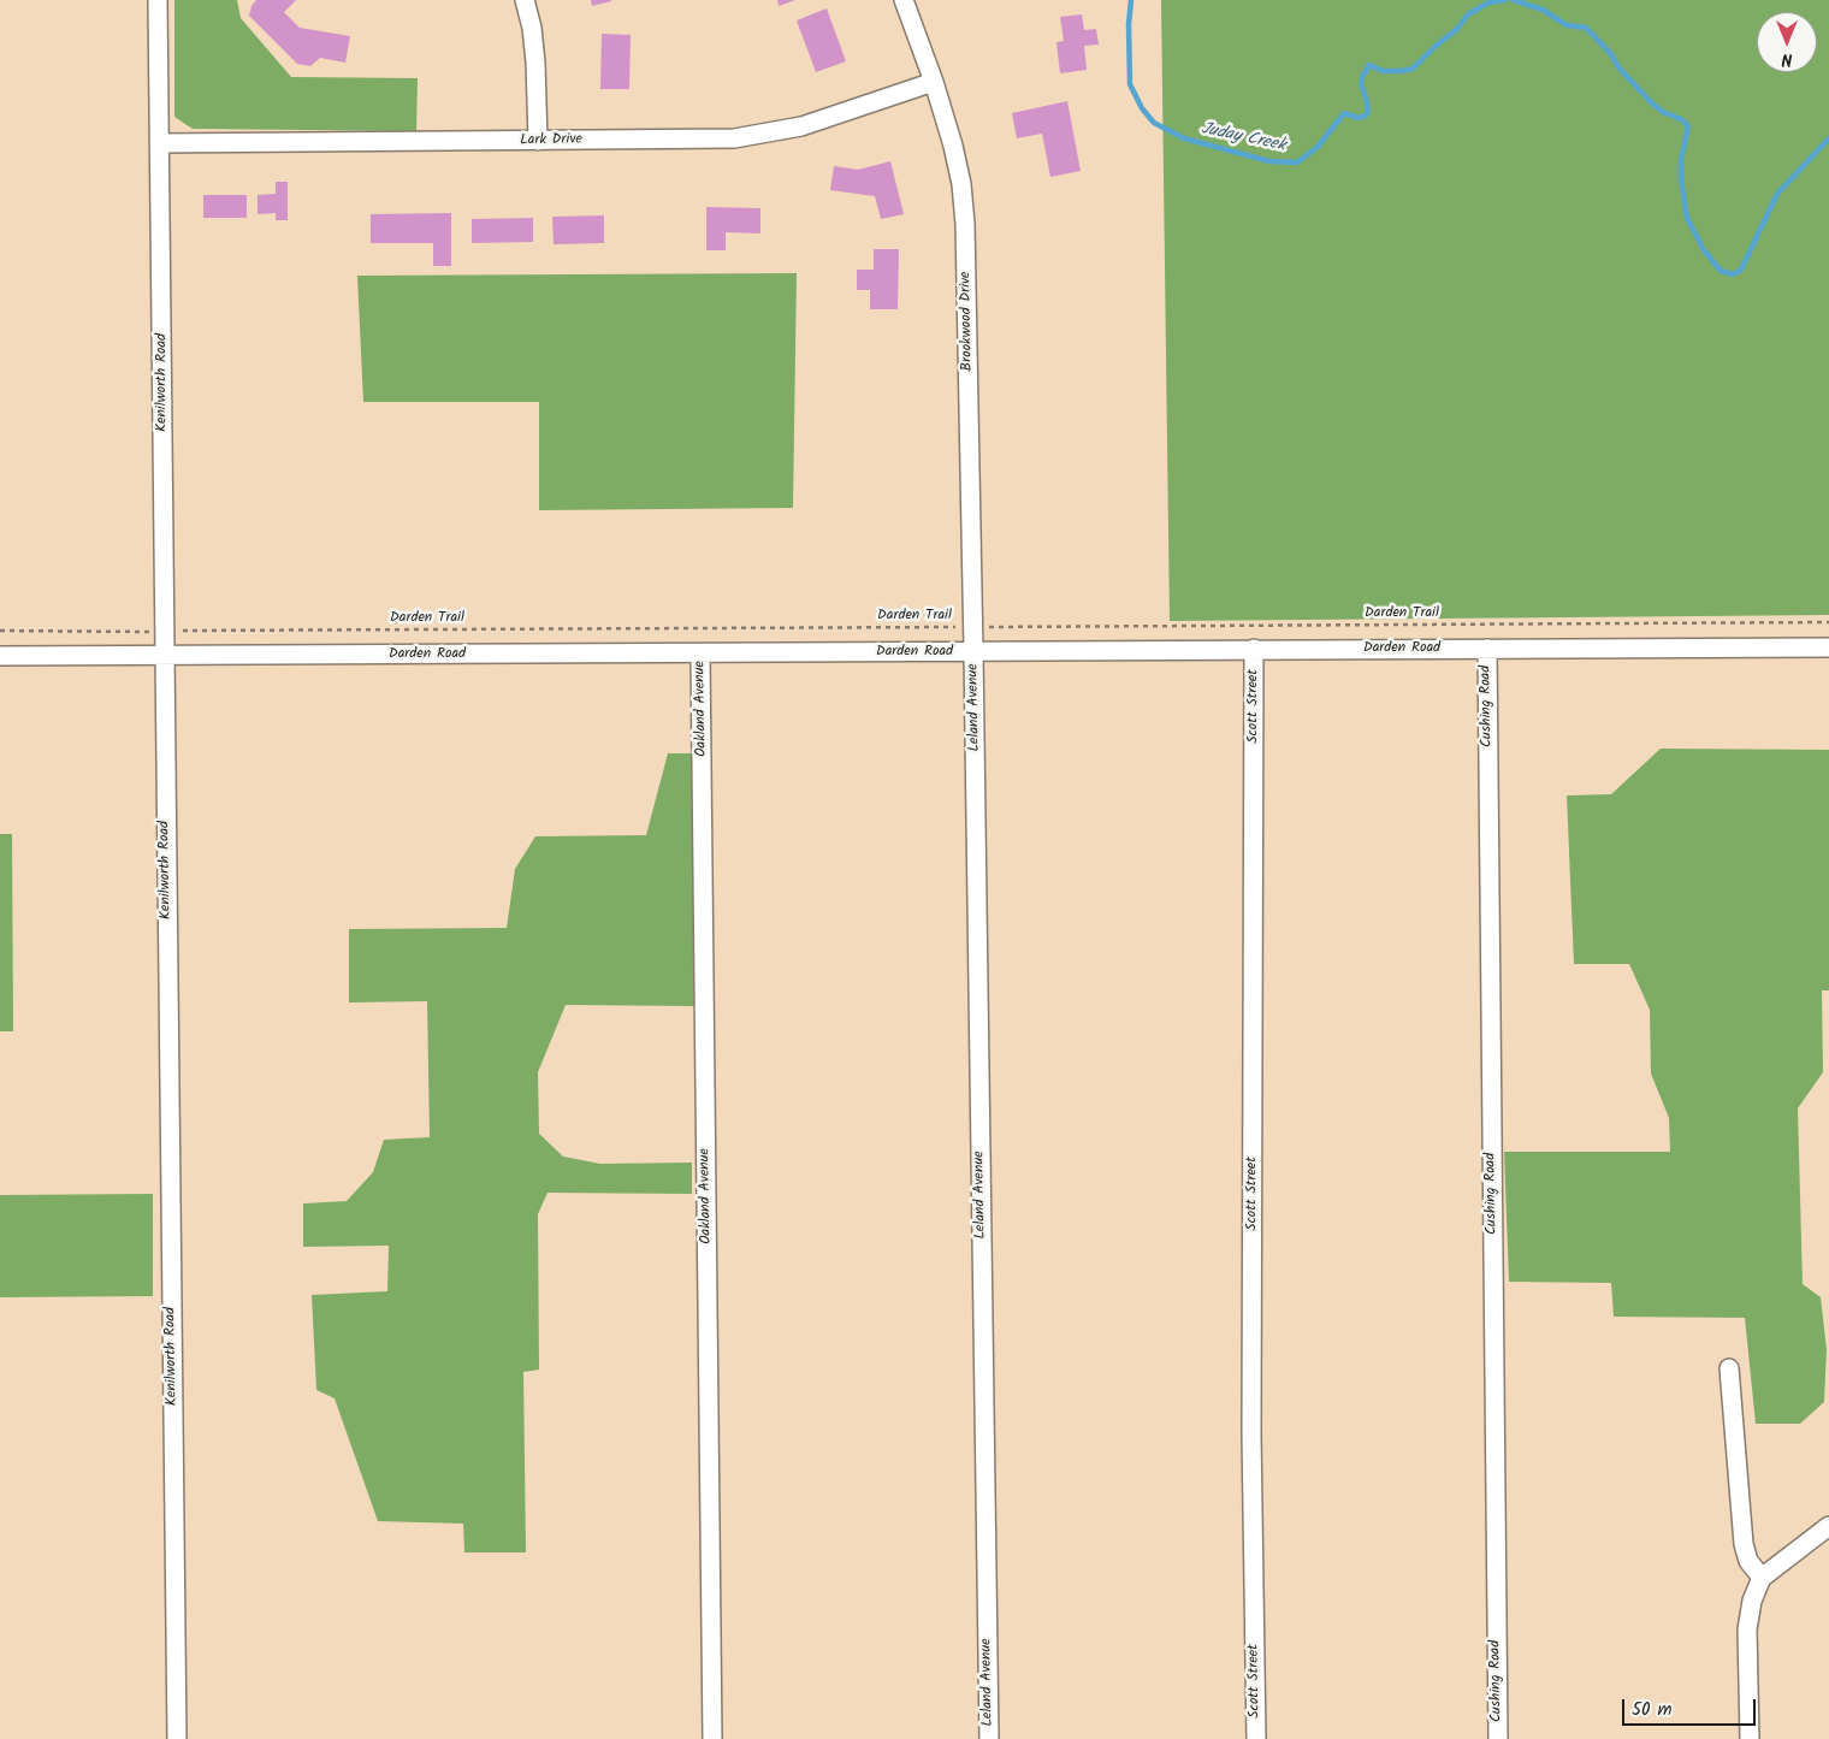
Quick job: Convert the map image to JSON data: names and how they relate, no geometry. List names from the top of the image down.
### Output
{
  "streets": {
    "street": [
      "Lark Drive",
      "Brookwood Drive",
      "Kenilworth Road",
      "Darden Road",
      "Scott Street",
      "Cushing Road",
      "Leland Avenue",
      "Oakland Avenue"
    ],
    "path": ["Darden Trail"]
  },
  "crossings": [
    ["Lark Drive", "Brookwood Drive"],
    ["Lark Drive", "Kenilworth Road"],
    ["Brookwood Drive", "Darden Trail"],
    ["Brookwood Drive", "Darden Road"],
    ["Brookwood Drive", "Leland Avenue"],
    ["Kenilworth Road", "Darden Trail"],
    ["Kenilworth Road", "Darden Road"],
    ["Darden Road", "Scott Street"],
    ["Darden Road", "Cushing Road"],
    ["Darden Road", "Leland Avenue"],
    ["Darden Road", "Oakland Avenue"]
  ],
  "water": ["Juday Creek"],
  "scale_bar": "50 m",
  "north": "bottom"
}
